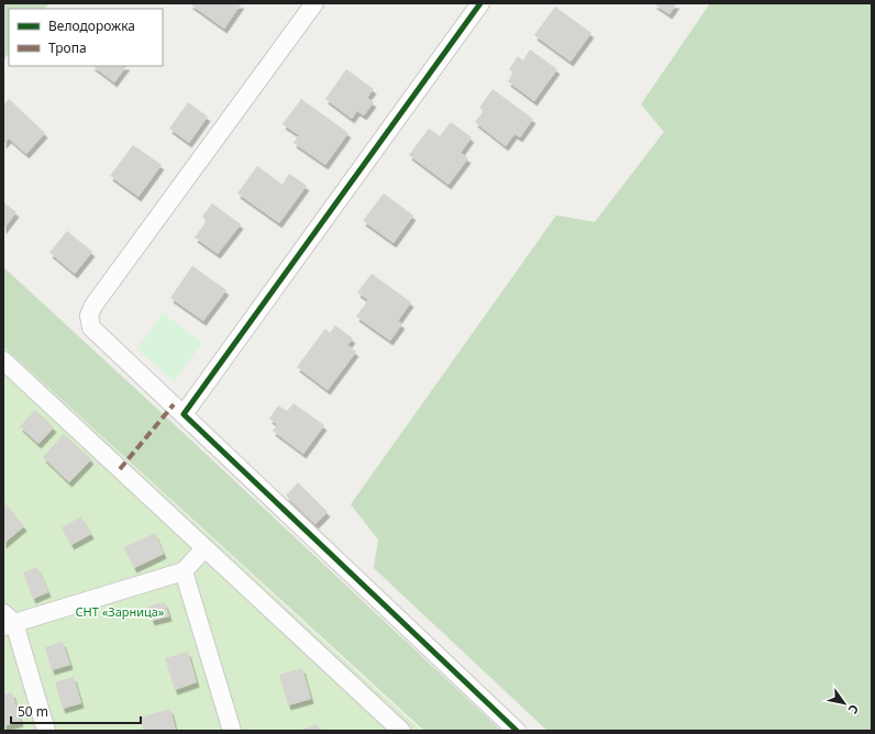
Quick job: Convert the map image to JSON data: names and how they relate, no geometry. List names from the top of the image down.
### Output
{
  "parks": ["СНТ «Зарница»"],
  "legend": ["Велодорожка", "Тропа"],
  "scale_bar": "50 m",
  "north": "bottom right"
}
